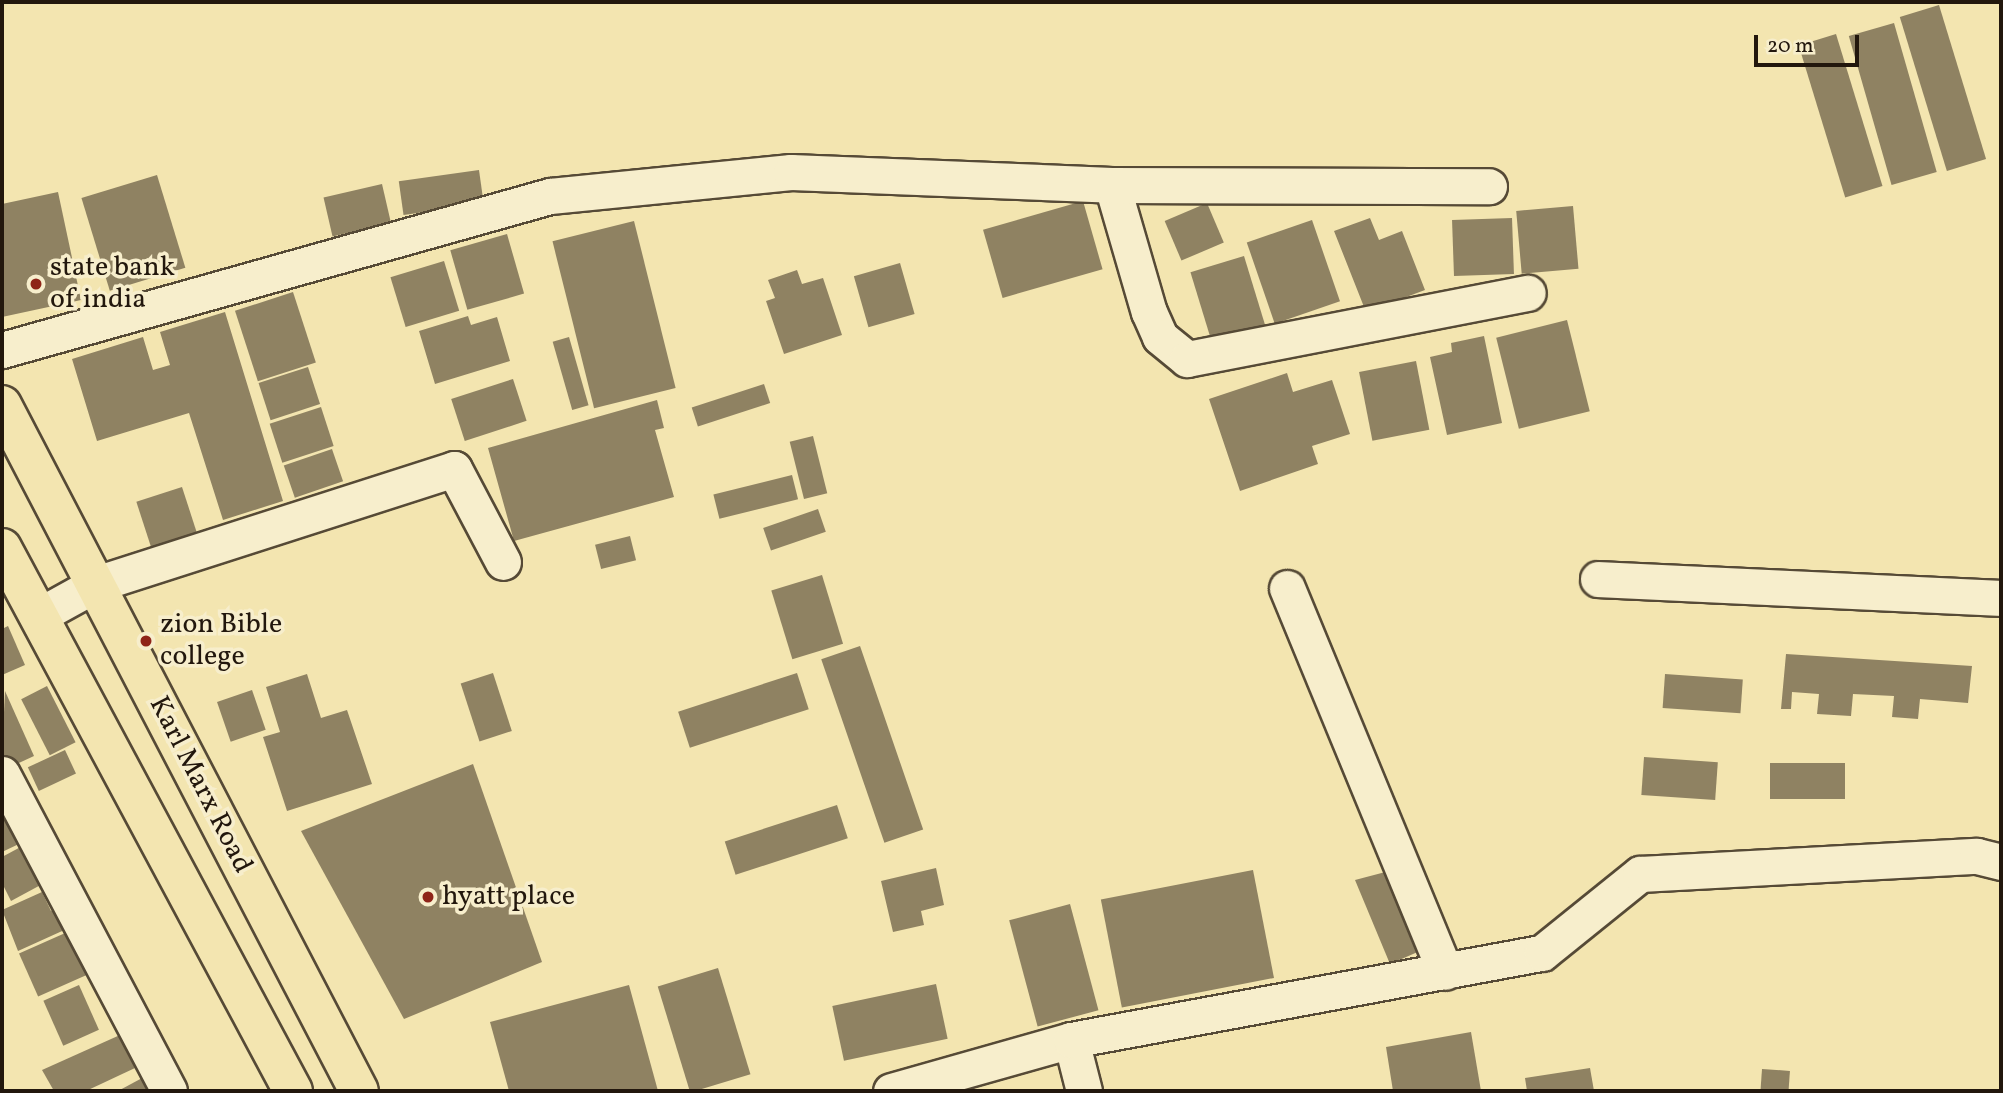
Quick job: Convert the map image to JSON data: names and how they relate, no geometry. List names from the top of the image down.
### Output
{
  "streets": {
    "main road": ["Karl Marx Road"]
  },
  "places": ["state bank of india", "zion Bible college", "hyatt place"],
  "scale_bar": "20 m"
}
